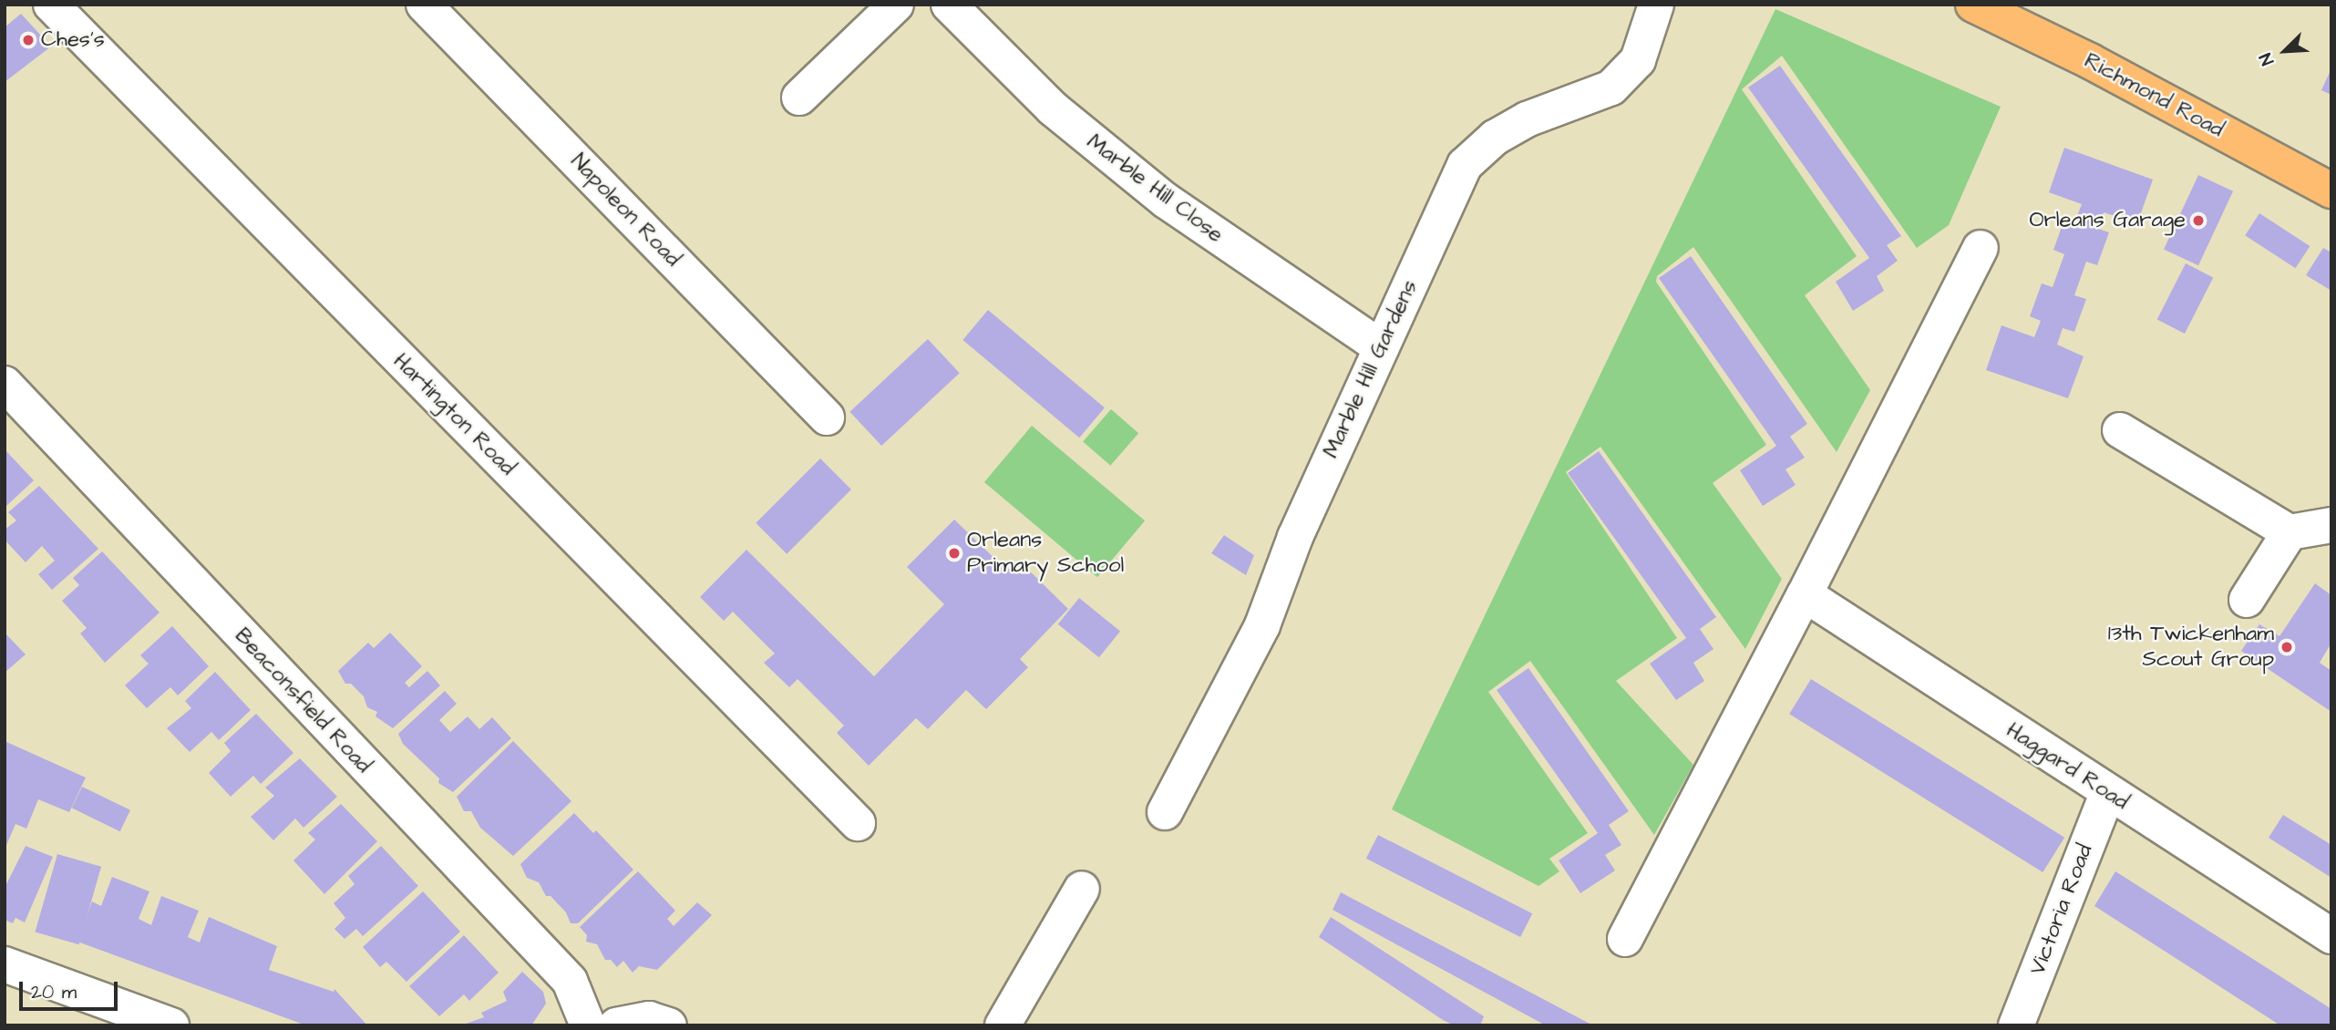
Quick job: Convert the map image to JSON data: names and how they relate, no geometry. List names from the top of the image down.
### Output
{
  "streets": {
    "main road": ["Richmond Road"],
    "street": [
      "Marble Hill Close",
      "Napoleon Road",
      "Marble Hill Gardens",
      "Hartington Road",
      "Beaconsfield Road",
      "Haggard Road",
      "Victoria Road"
    ]
  },
  "crossings": [
    ["Marble Hill Close", "Marble Hill Gardens"],
    ["Haggard Road", "Victoria Road"]
  ],
  "places": [
    "Ches's",
    "Orleans Garage",
    "Orleans Primary School",
    "13th Twickenham Scout Group"
  ],
  "scale_bar": "20 m",
  "north": "bottom left"
}
